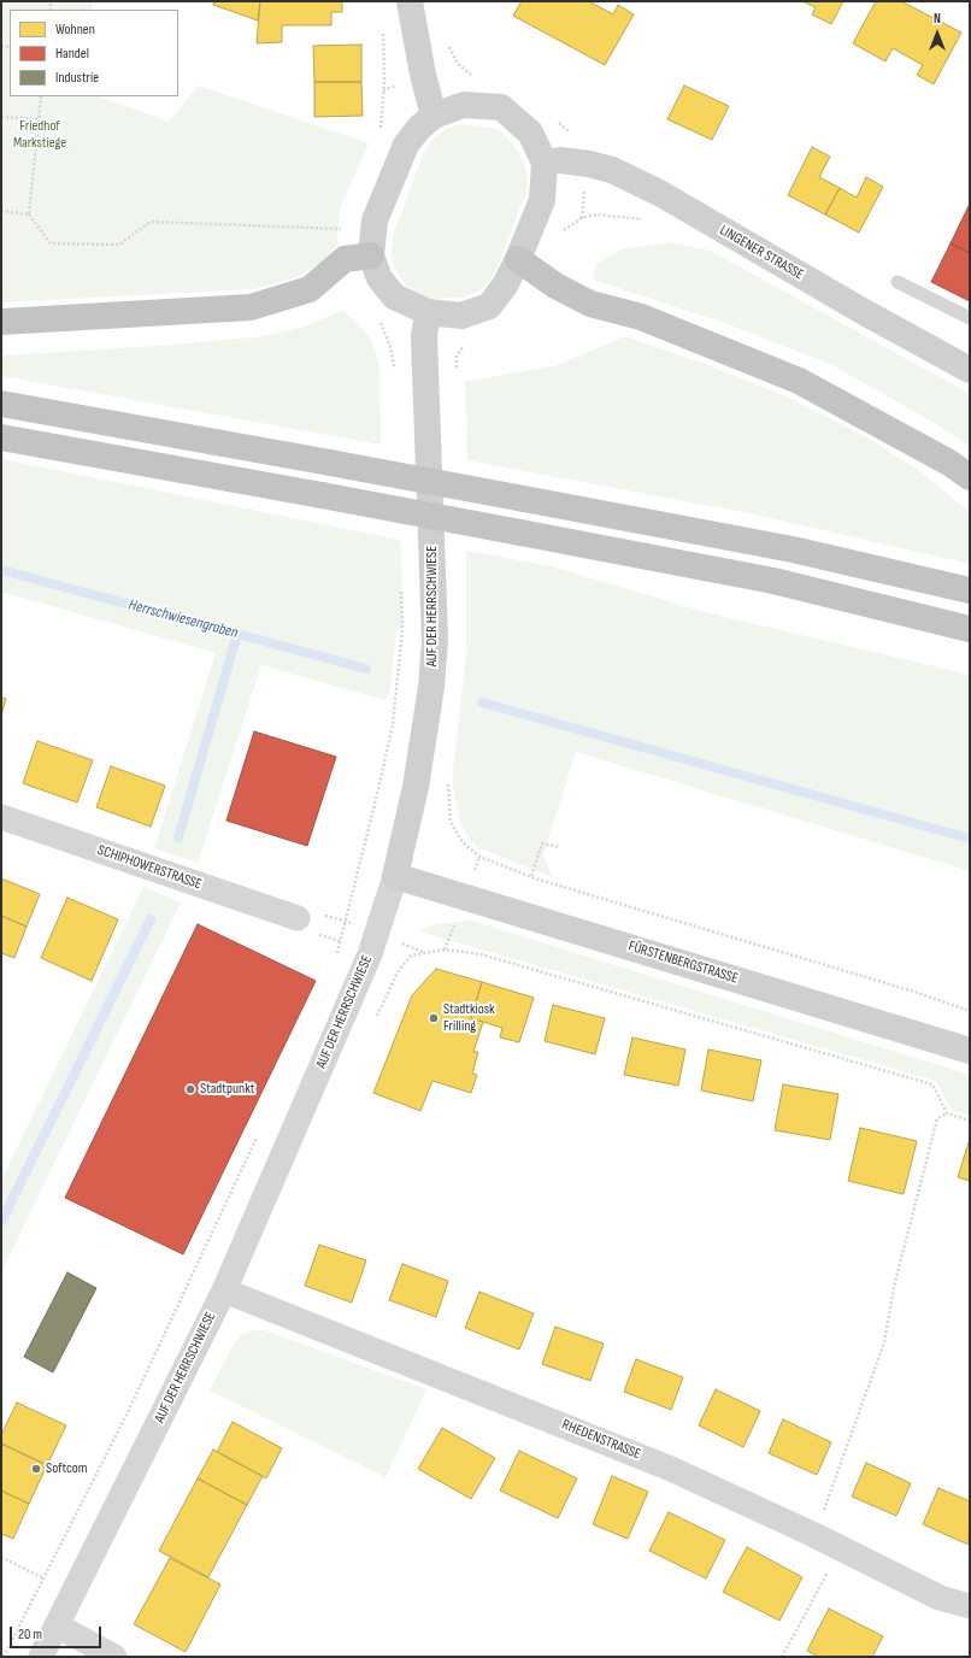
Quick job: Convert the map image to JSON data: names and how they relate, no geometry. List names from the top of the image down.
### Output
{
  "streets": {
    "street": [
      "LINGENER STRASSE",
      "AUF DER HERRSCHWIESE",
      "SCHIPHOWERSTRASSE",
      "FÜRSTENBERGSTRASSE",
      "RHEDENSTRASSE"
    ]
  },
  "crossings": [
    ["AUF DER HERRSCHWIESE", "FÜRSTENBERGSTRASSE"],
    ["AUF DER HERRSCHWIESE", "RHEDENSTRASSE"]
  ],
  "water": ["Herrschwiesengraben"],
  "parks": ["Friedhof Markstiege"],
  "places": ["Stadtkiosk Frilling", "Stadtpunkt", "Softcom"],
  "legend": ["Wohnen", "Handel", "Industrie"],
  "scale_bar": "20 m",
  "north": "top"
}
